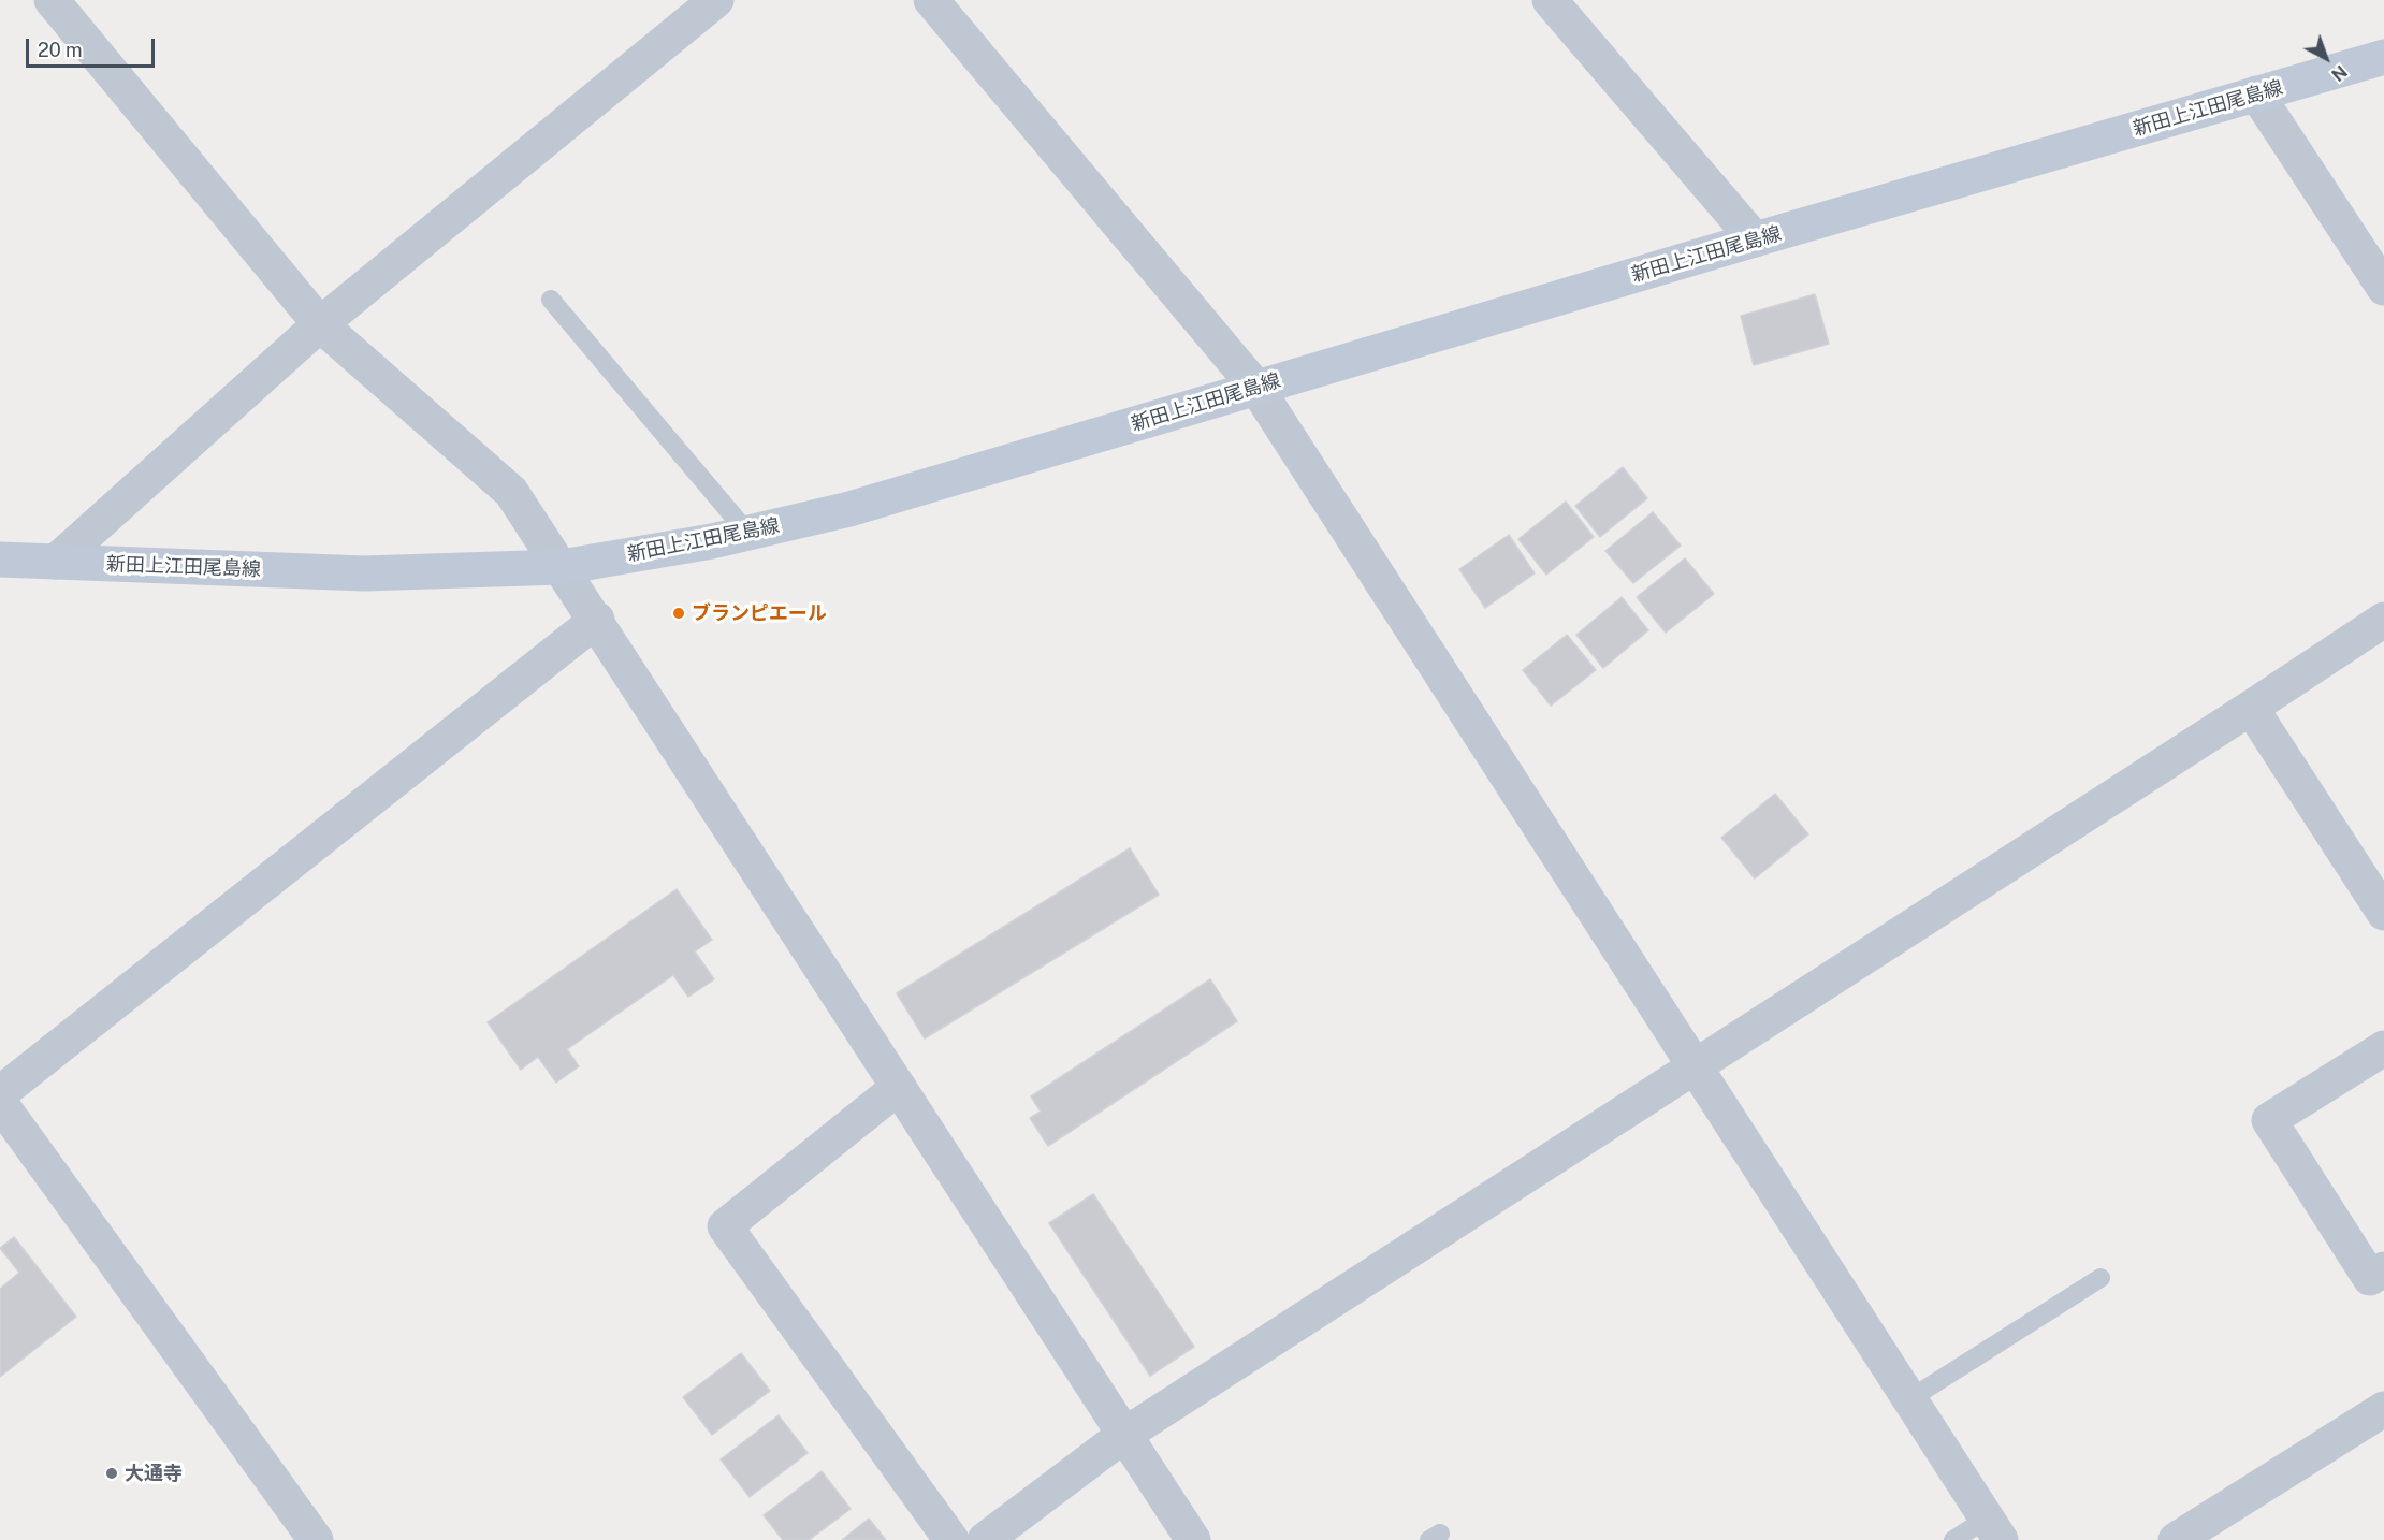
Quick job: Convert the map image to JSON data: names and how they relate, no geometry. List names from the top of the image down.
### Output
{
  "streets": {
    "main road": ["新田上江田尾島線"]
  },
  "places": ["ブランピエール", "大通寺"],
  "scale_bar": "20 m",
  "north": "bottom right"
}
